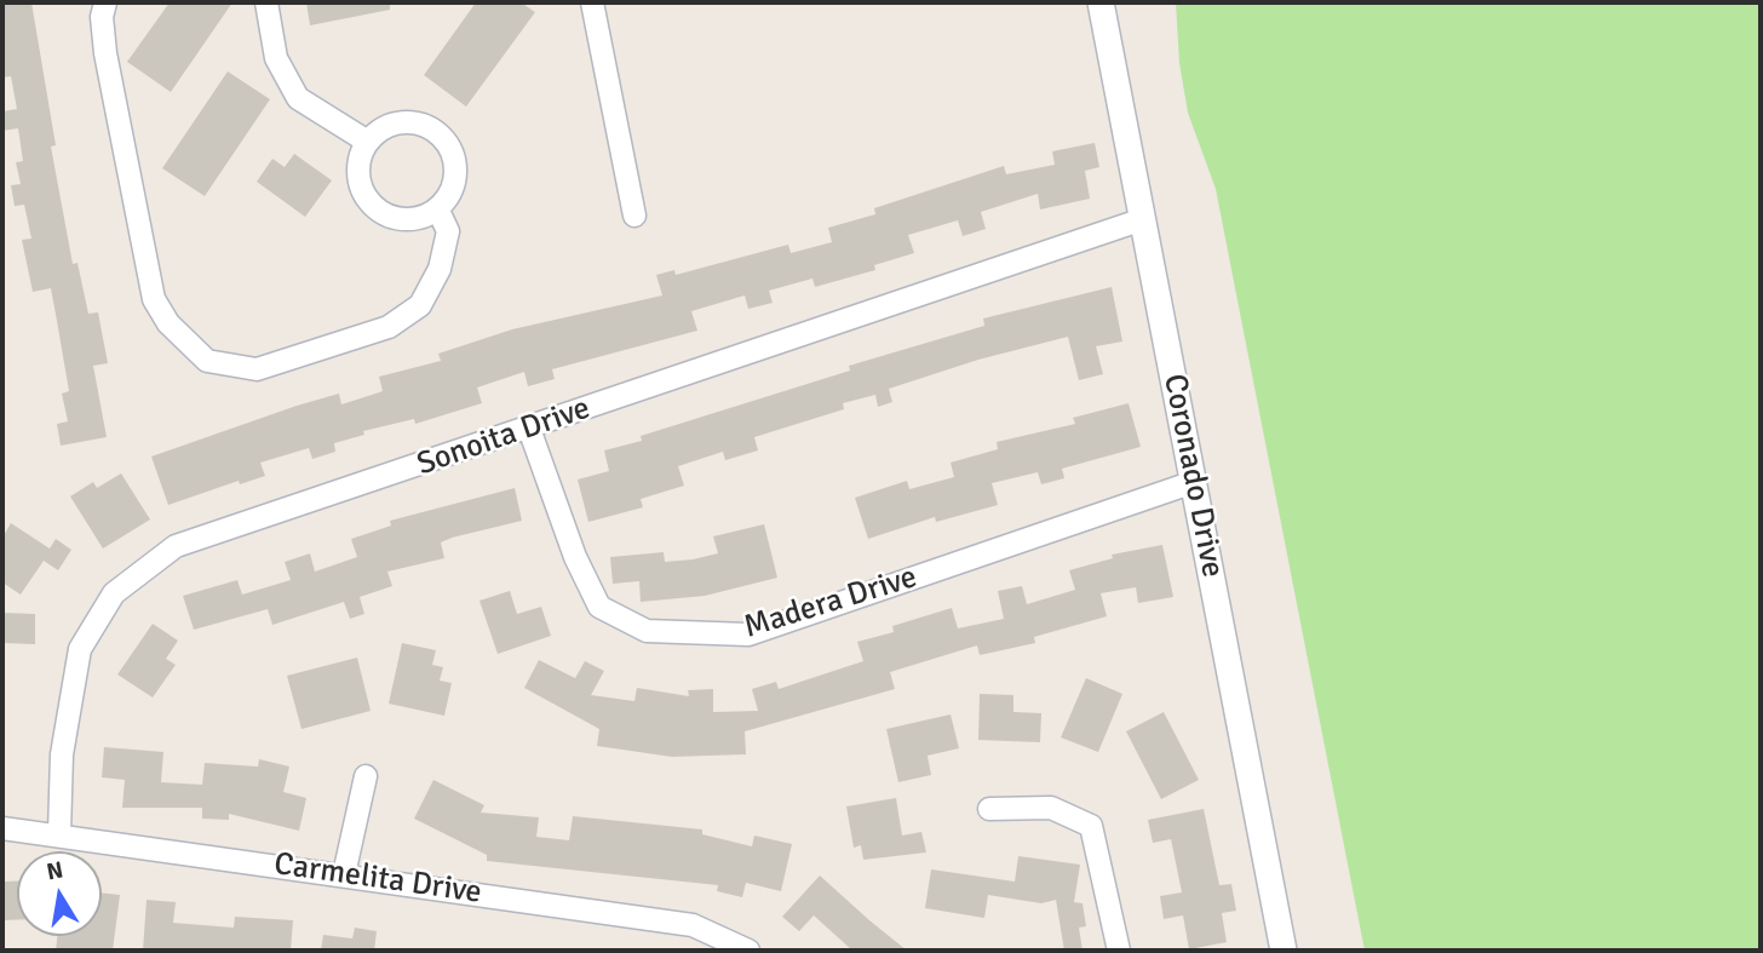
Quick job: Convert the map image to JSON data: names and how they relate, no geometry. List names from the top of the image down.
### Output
{
  "streets": {
    "street": [
      "Sonoita Drive",
      "Coronado Drive",
      "Madera Drive",
      "Carmelita Drive"
    ]
  },
  "crossings": [
    ["Sonoita Drive", "Coronado Drive"],
    ["Sonoita Drive", "Madera Drive"],
    ["Sonoita Drive", "Carmelita Drive"],
    ["Coronado Drive", "Madera Drive"]
  ],
  "north": "top"
}
